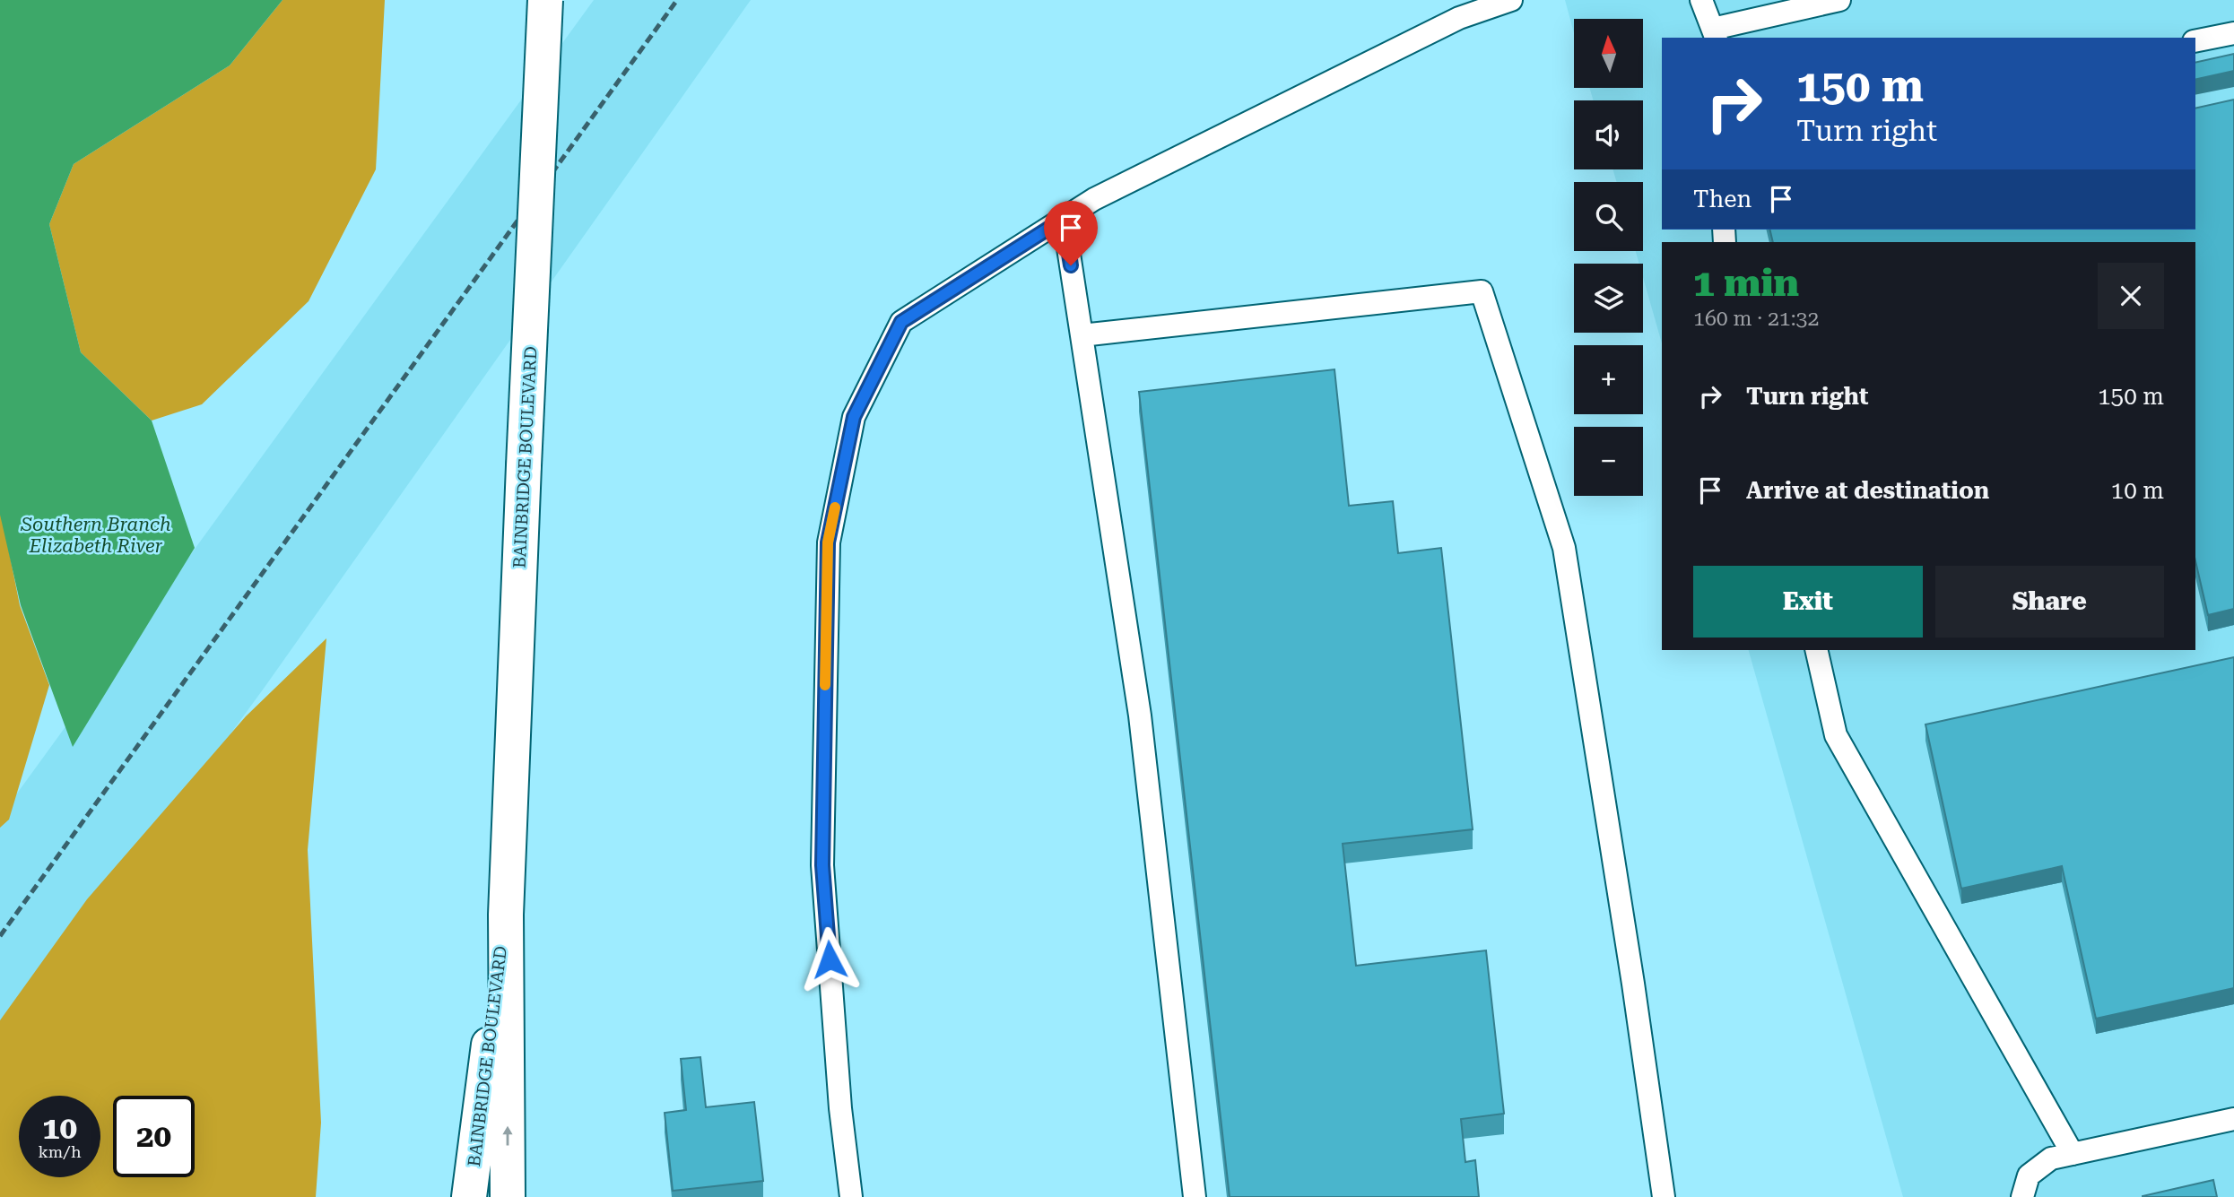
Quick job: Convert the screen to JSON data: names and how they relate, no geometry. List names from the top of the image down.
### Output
{
  "streets": {
    "main road": ["BAINBRIDGE BOULEVARD"]
  },
  "water": ["Southern Branch Elizabeth River"],
  "north": "top",
  "page": {
    "map_buttons": ["+", "−"],
    "turn": ["150 m", "Turn right"],
    "then": "Then",
    "heading": ["1 min", "160 m · 21:32"],
    "list": [
      {
        "name": "Turn right",
        "value": "150 m"
      },
      {
        "name": "Arrive at destination",
        "value": "10 m"
      }
    ],
    "buttons": ["Exit", "Share"],
    "speed": "10 km/h",
    "limit": "20"
  }
}
